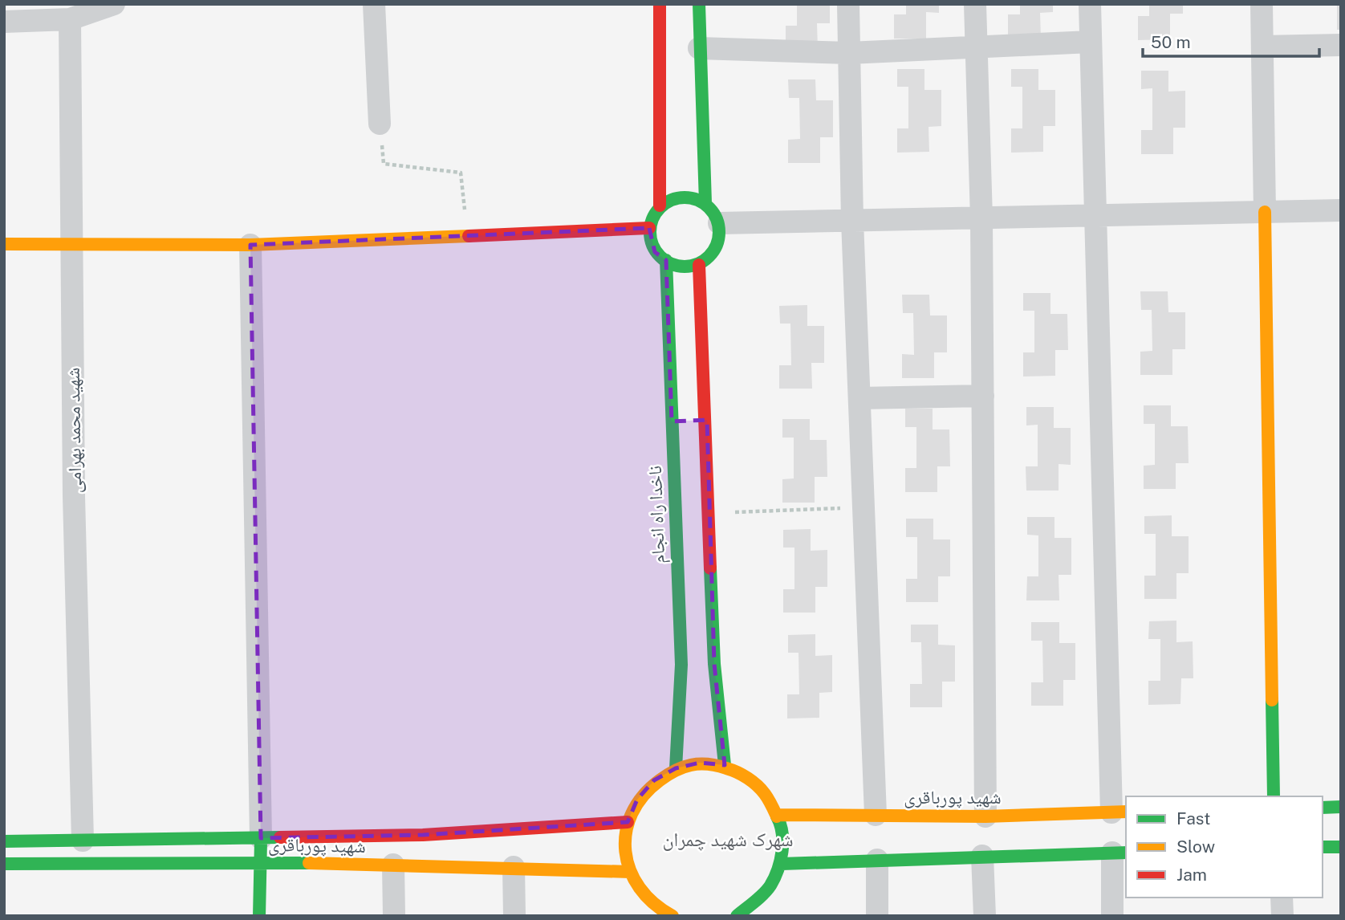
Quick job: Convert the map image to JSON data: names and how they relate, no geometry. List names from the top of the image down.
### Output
{
  "streets": {
    "street": ["شهید محمد بهرامی", "ناخدا راه انجام", "شهید پورباقری"]
  },
  "crossings": [
    ["شهید محمد بهرامی", "شهید پورباقری"]
  ],
  "districts": ["شهرک شهید چمران"],
  "legend": ["Fast", "Slow", "Jam"],
  "scale_bar": "50 m"
}
